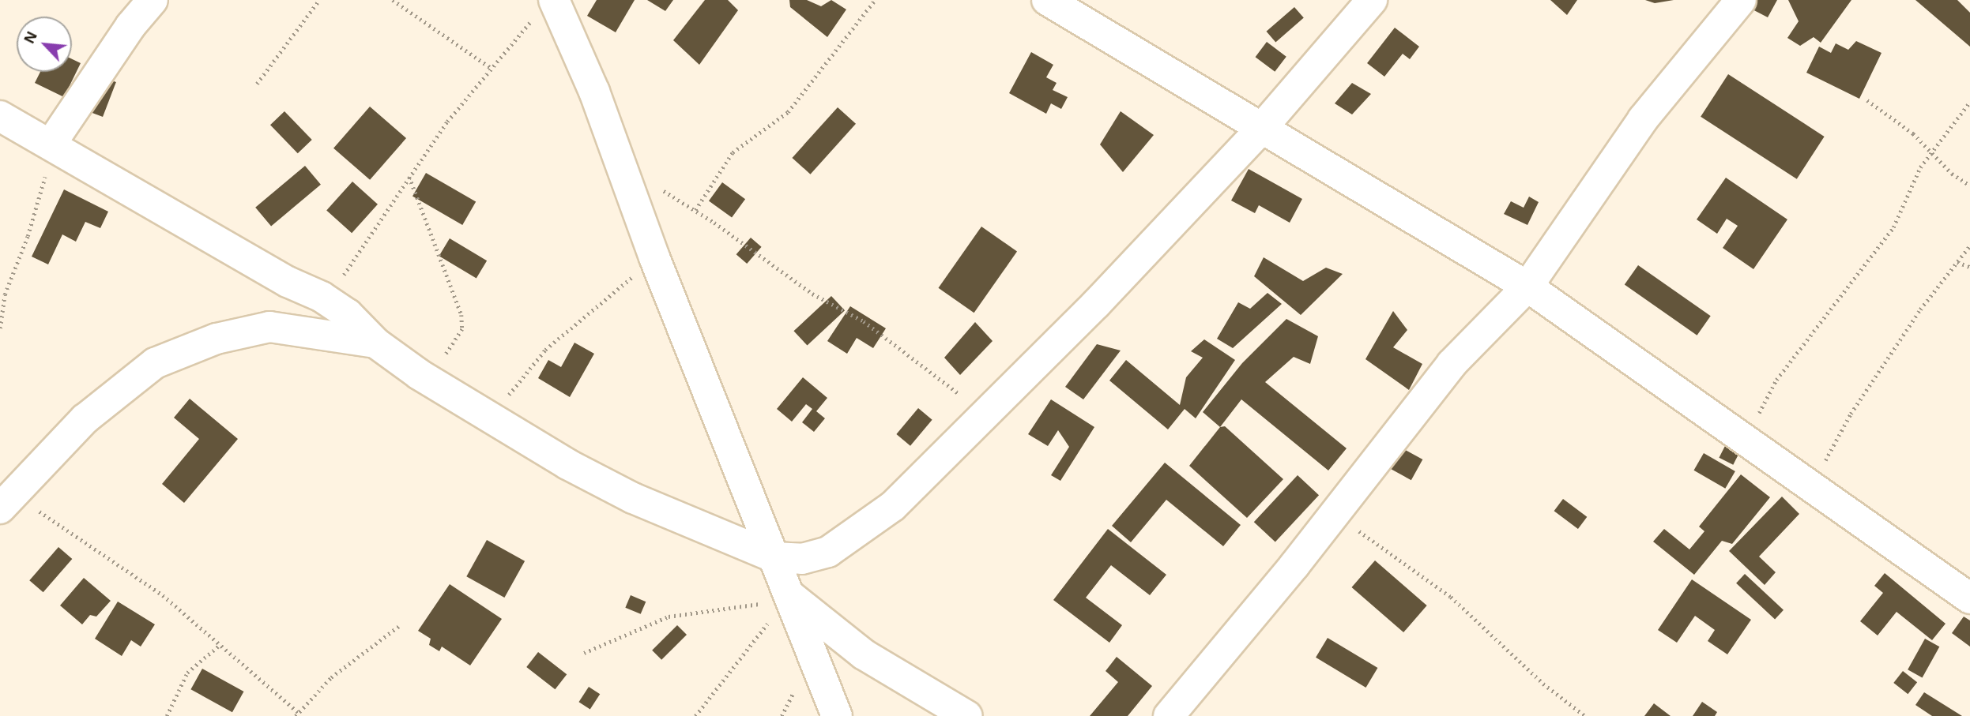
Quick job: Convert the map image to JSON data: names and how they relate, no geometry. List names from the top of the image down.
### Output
{
  "north": "top left"
}
